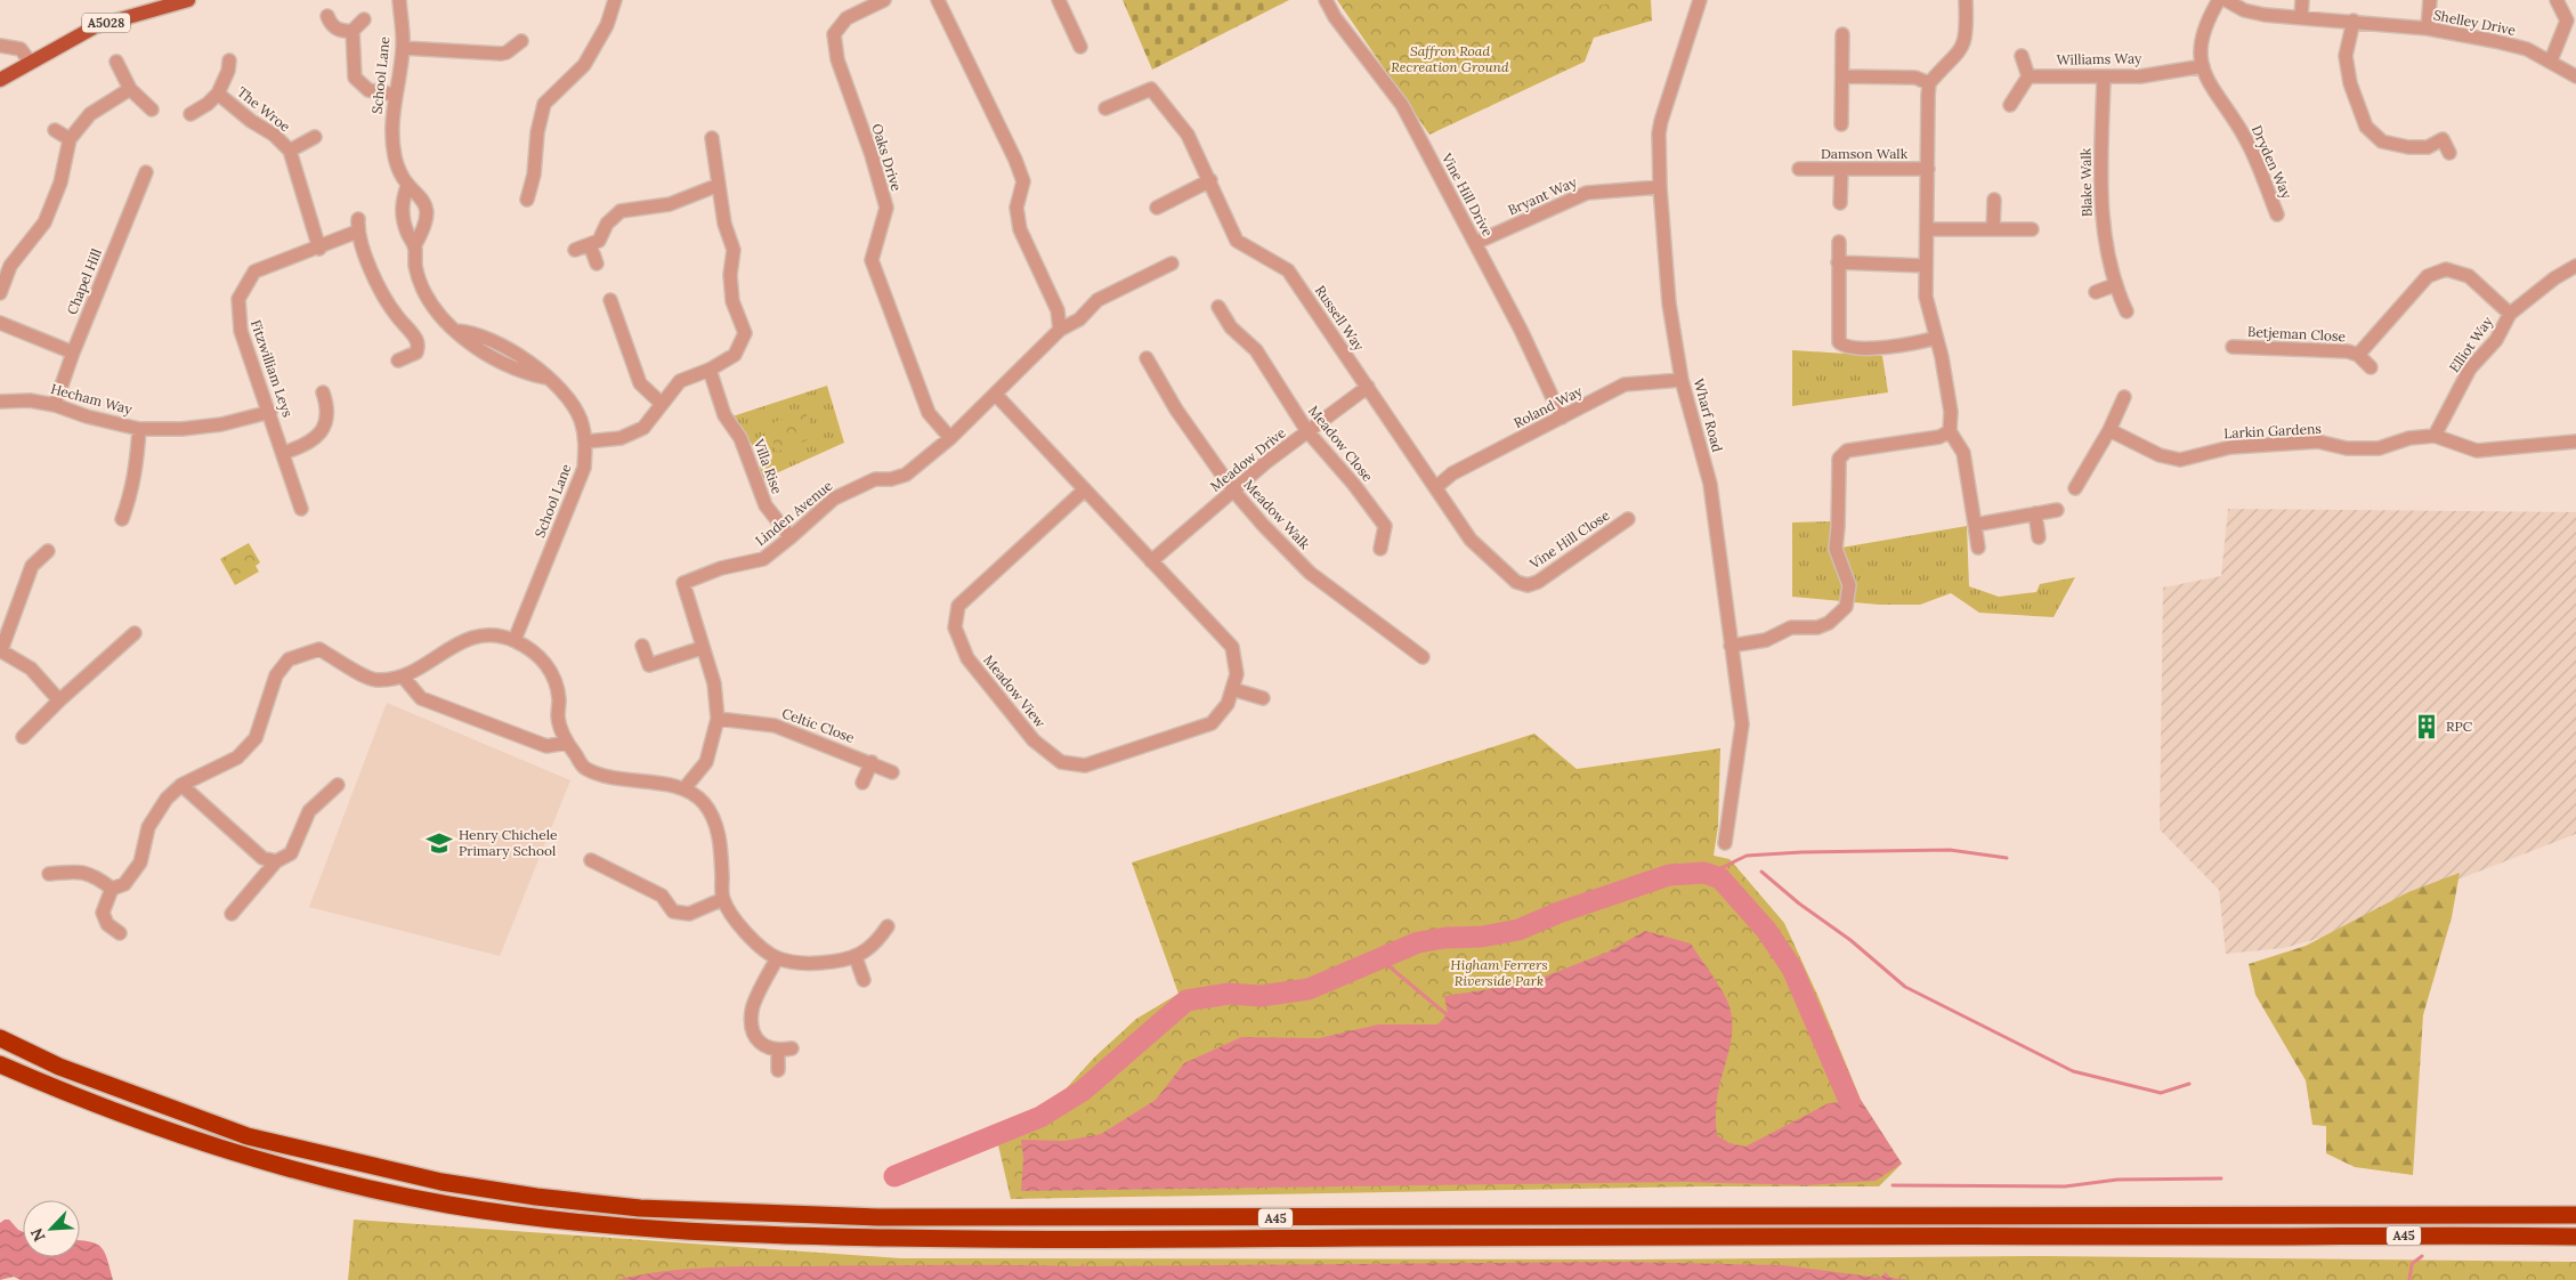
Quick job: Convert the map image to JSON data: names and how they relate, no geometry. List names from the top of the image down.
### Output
{
  "streets": {
    "highway": ["A45"],
    "main road": ["A5028"],
    "street": [
      "Shelley Drive",
      "Williams Way",
      "School Lane",
      "The Wroe",
      "Damson Walk",
      "Oaks Drive",
      "Dryden Way",
      "Blake Walk",
      "Vine Hill Drive",
      "Bryant Way",
      "Chapel Hill",
      "Russell Way",
      "Betjeman Close",
      "Elliot Way",
      "Fitzwilliam Leys",
      "Hecham Way",
      "Roland Way",
      "Wharf Road",
      "Larkin Gardens",
      "Meadow Close",
      "Meadow Drive",
      "Villa Rise",
      "Linden Avenue",
      "Meadow Walk",
      "Vine Hill Close",
      "Meadow View",
      "Celtic Close"
    ]
  },
  "crossings": [
    ["Williams Way", "Dryden Way"],
    ["Williams Way", "Blake Walk"],
    ["The Wroe", "Fitzwilliam Leys"],
    ["Oaks Drive", "Linden Avenue"],
    ["Vine Hill Drive", "Bryant Way"],
    ["Vine Hill Drive", "Roland Way"],
    ["Bryant Way", "Wharf Road"],
    ["Chapel Hill", "Hecham Way"],
    ["Russell Way", "Roland Way"],
    ["Russell Way", "Meadow Drive"],
    ["Russell Way", "Vine Hill Close"],
    ["Betjeman Close", "Elliot Way"],
    ["Elliot Way", "Larkin Gardens"],
    ["Fitzwilliam Leys", "Hecham Way"],
    ["Roland Way", "Wharf Road"],
    ["Roland Way", "Vine Hill Close"],
    ["Meadow Close", "Meadow Drive"],
    ["Meadow Drive", "Meadow Walk"],
    ["Meadow Drive", "Meadow View"],
    ["Villa Rise", "Linden Avenue"],
    ["Linden Avenue", "Meadow View"],
    ["Linden Avenue", "Celtic Close"]
  ],
  "parks": ["Saffron Road Recreation Ground", "Higham Ferrers Riverside Park"],
  "places": {
    "building": ["RPC"],
    "school or university": ["Henry Chichele Primary School"]
  },
  "north": "bottom left"
}
